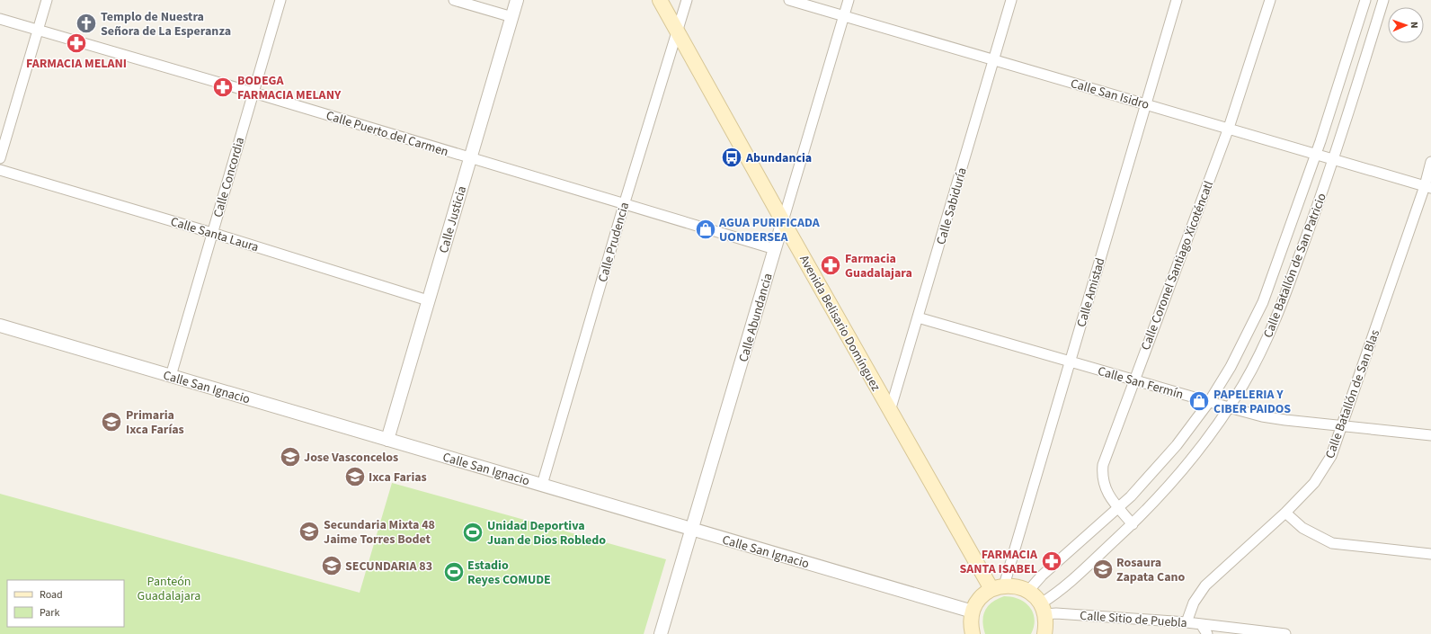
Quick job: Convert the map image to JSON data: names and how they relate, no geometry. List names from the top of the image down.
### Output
{
  "streets": {
    "main road": ["Avenida Belisario Domínguez"],
    "street": [
      "Calle San Isidro",
      "Calle Puerto del Carmen",
      "Calle Concordia",
      "Calle Sabiduría",
      "Calle Justicia",
      "Calle Santa Laura",
      "Calle Prudencia",
      "Calle Coronel Santiago Xicoténcatl",
      "Calle Batallón de San Patricio",
      "Calle Amistad",
      "Calle Abundancia",
      "Calle San Fermín",
      "Calle San Ignacio",
      "Calle Batallón de San Blas",
      "Calle Sitio de Puebla"
    ]
  },
  "crossings": [
    ["Calle San Isidro", "Calle Sabiduría"],
    ["Calle San Isidro", "Calle Coronel Santiago Xicoténcatl"],
    ["Calle San Isidro", "Calle Batallón de San Patricio"],
    ["Calle San Isidro", "Calle Amistad"],
    ["Calle San Isidro", "Calle Abundancia"],
    ["Calle San Isidro", "Calle Batallón de San Blas"],
    ["Calle Puerto del Carmen", "Calle Concordia"],
    ["Calle Puerto del Carmen", "Calle Justicia"],
    ["Calle Puerto del Carmen", "Calle Prudencia"],
    ["Calle Puerto del Carmen", "Calle Abundancia"],
    ["Calle Concordia", "Calle Santa Laura"],
    ["Calle Concordia", "Calle San Ignacio"],
    ["Calle Sabiduría", "Avenida Belisario Domínguez"],
    ["Calle Sabiduría", "Calle San Fermín"],
    ["Calle Justicia", "Calle Santa Laura"],
    ["Calle Justicia", "Calle San Ignacio"],
    ["Calle Prudencia", "Avenida Belisario Domínguez"],
    ["Calle Prudencia", "Calle San Ignacio"],
    ["Calle Coronel Santiago Xicoténcatl", "Calle Batallón de San Patricio"],
    ["Calle Coronel Santiago Xicoténcatl", "Calle San Fermín"],
    ["Calle Batallón de San Patricio", "Calle San Fermín"],
    ["Calle Batallón de San Patricio", "Calle Sitio de Puebla"],
    ["Calle Amistad", "Avenida Belisario Domínguez"],
    ["Calle Amistad", "Calle San Fermín"],
    ["Calle Abundancia", "Avenida Belisario Domínguez"],
    ["Calle Abundancia", "Calle San Ignacio"],
    ["Calle San Fermín", "Calle Batallón de San Blas"],
    ["Calle Batallón de San Blas", "Calle Sitio de Puebla"]
  ],
  "parks": ["Panteón Guadalajara"],
  "places": {
    "church": ["Templo de Nuestra Señora de La Esperanza"],
    "pharmacy": [
      "FARMACIA MELANI",
      "BODEGA FARMACIA MELANY",
      "Farmacia Guadalajara",
      "FARMACIA SANTA ISABEL"
    ],
    "bus stop": ["Abundancia"],
    "shop": ["AGUA PURIFICADA UONDERSEA", "PAPELERIA Y CIBER PAIDOS"],
    "school or university": [
      "Primaria Ixca Farías",
      "Jose Vasconcelos",
      "Ixca Farias",
      "Secundaria Mixta 48 Jaime Torres Bodet",
      "SECUNDARIA 83",
      "Rosaura Zapata Cano"
    ],
    "sports": ["Unidad Deportiva Juan de Dios Robledo", "Estadio Reyes COMUDE"]
  },
  "legend": ["Road", "Park"],
  "north": "right"
}
